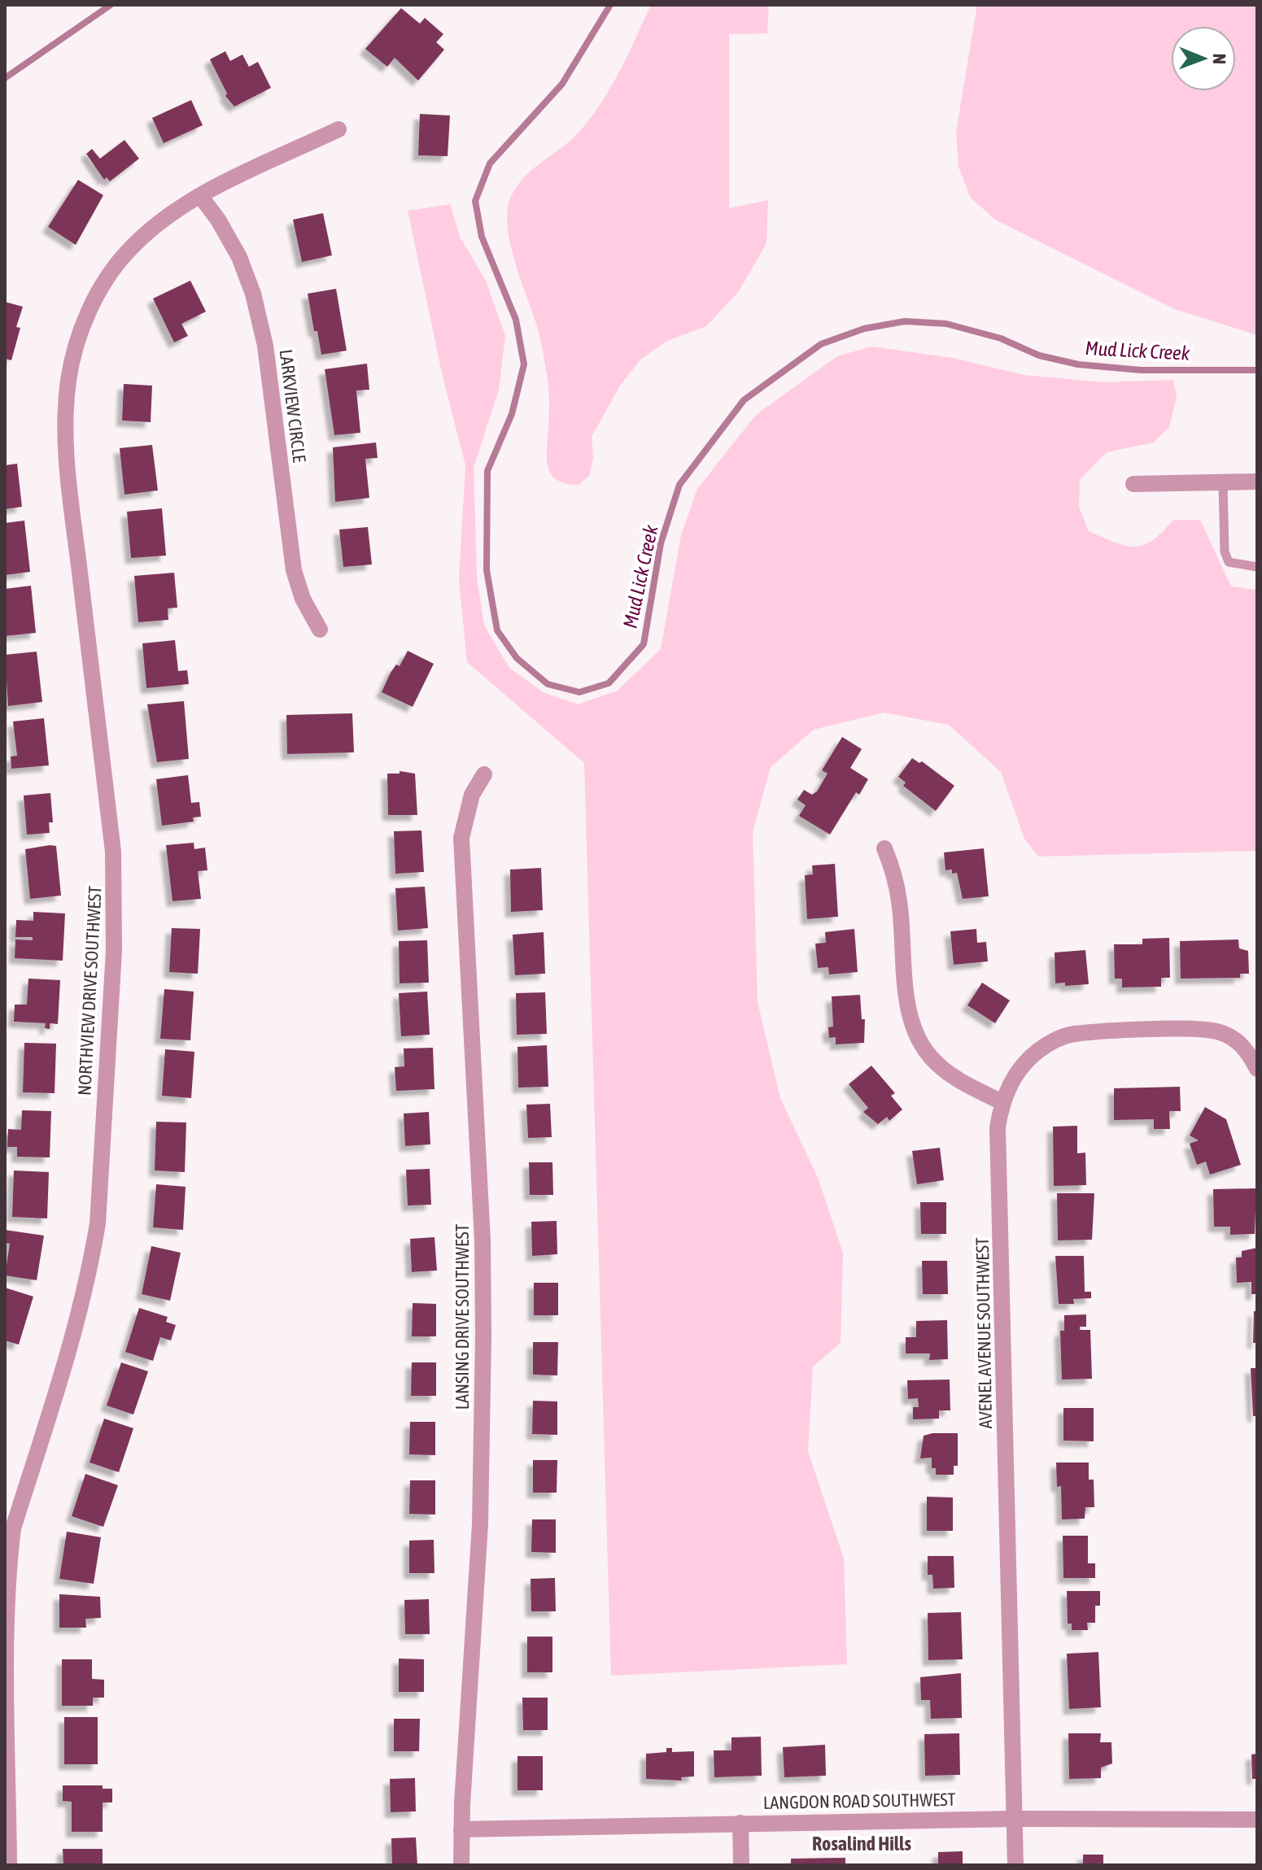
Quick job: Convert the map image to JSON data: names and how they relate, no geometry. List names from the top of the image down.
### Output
{
  "streets": {
    "street": [
      "LARKVIEW CIRCLE",
      "NORTHVIEW DRIVE SOUTHWEST",
      "LANSING DRIVE SOUTHWEST",
      "AVENEL AVENUE SOUTHWEST",
      "LANGDON ROAD SOUTHWEST"
    ]
  },
  "crossings": [
    ["LARKVIEW CIRCLE", "NORTHVIEW DRIVE SOUTHWEST"],
    ["LANSING DRIVE SOUTHWEST", "LANGDON ROAD SOUTHWEST"],
    ["AVENEL AVENUE SOUTHWEST", "LANGDON ROAD SOUTHWEST"]
  ],
  "districts": ["Rosalind Hills"],
  "water": ["Mud Lick Creek"],
  "north": "right"
}
